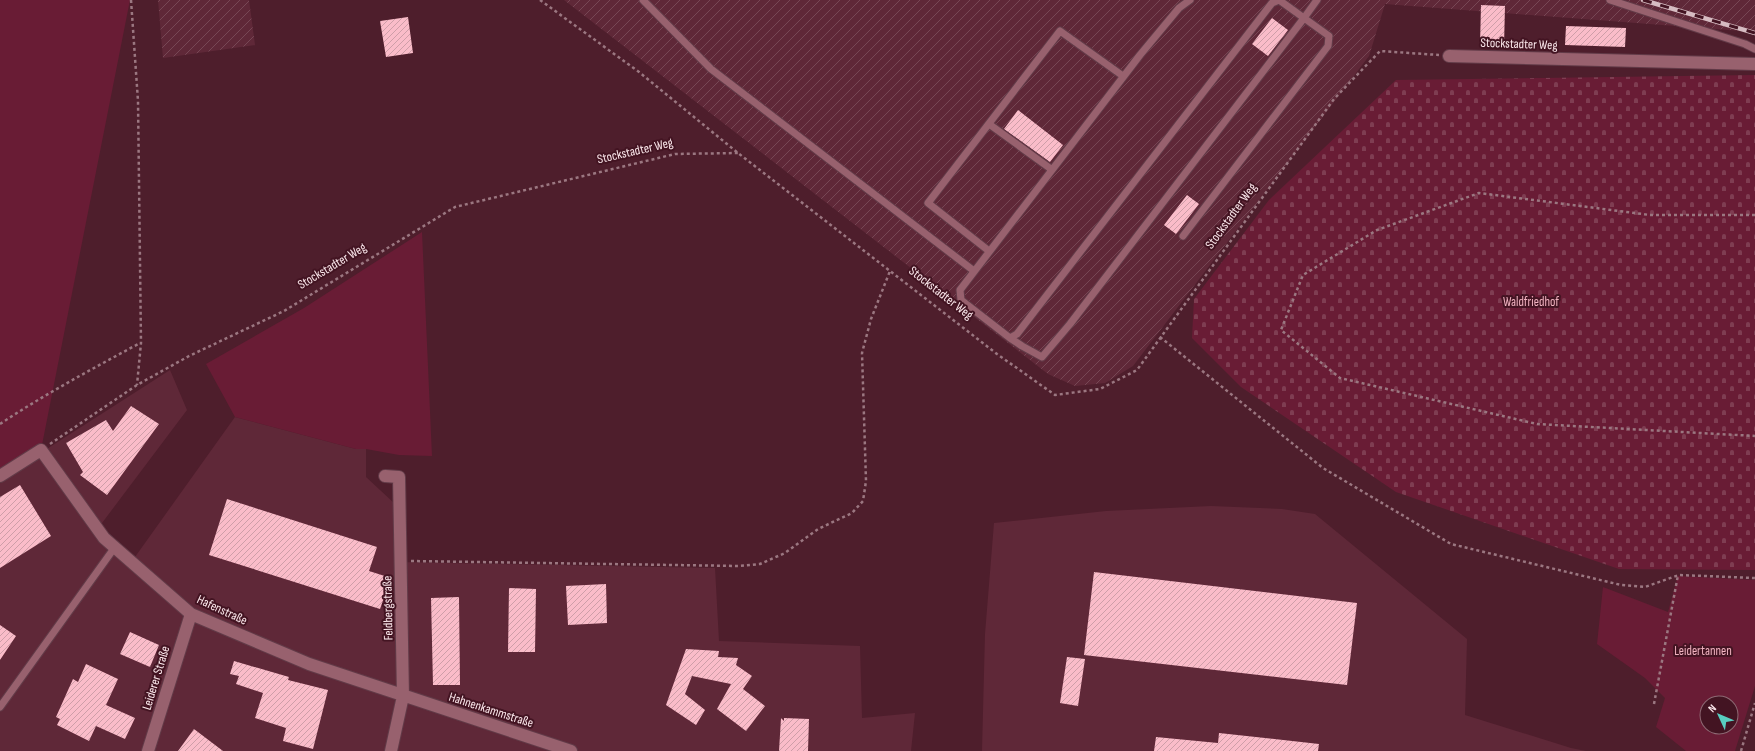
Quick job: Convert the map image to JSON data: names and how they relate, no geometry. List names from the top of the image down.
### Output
{
  "streets": {
    "street": [
      "Stockstadter Weg",
      "Feldbergstraße",
      "Hafenstraße",
      "Leiderer Straße",
      "Hahnenkammstraße"
    ]
  },
  "crossings": [
    ["Stockstadter Weg", "Hafenstraße"],
    ["Feldbergstraße", "Hafenstraße"],
    ["Feldbergstraße", "Hahnenkammstraße"],
    ["Hafenstraße", "Leiderer Straße"],
    ["Hafenstraße", "Hahnenkammstraße"]
  ],
  "parks": ["Waldfriedhof", "Leidertannen"],
  "north": "top left"
}
